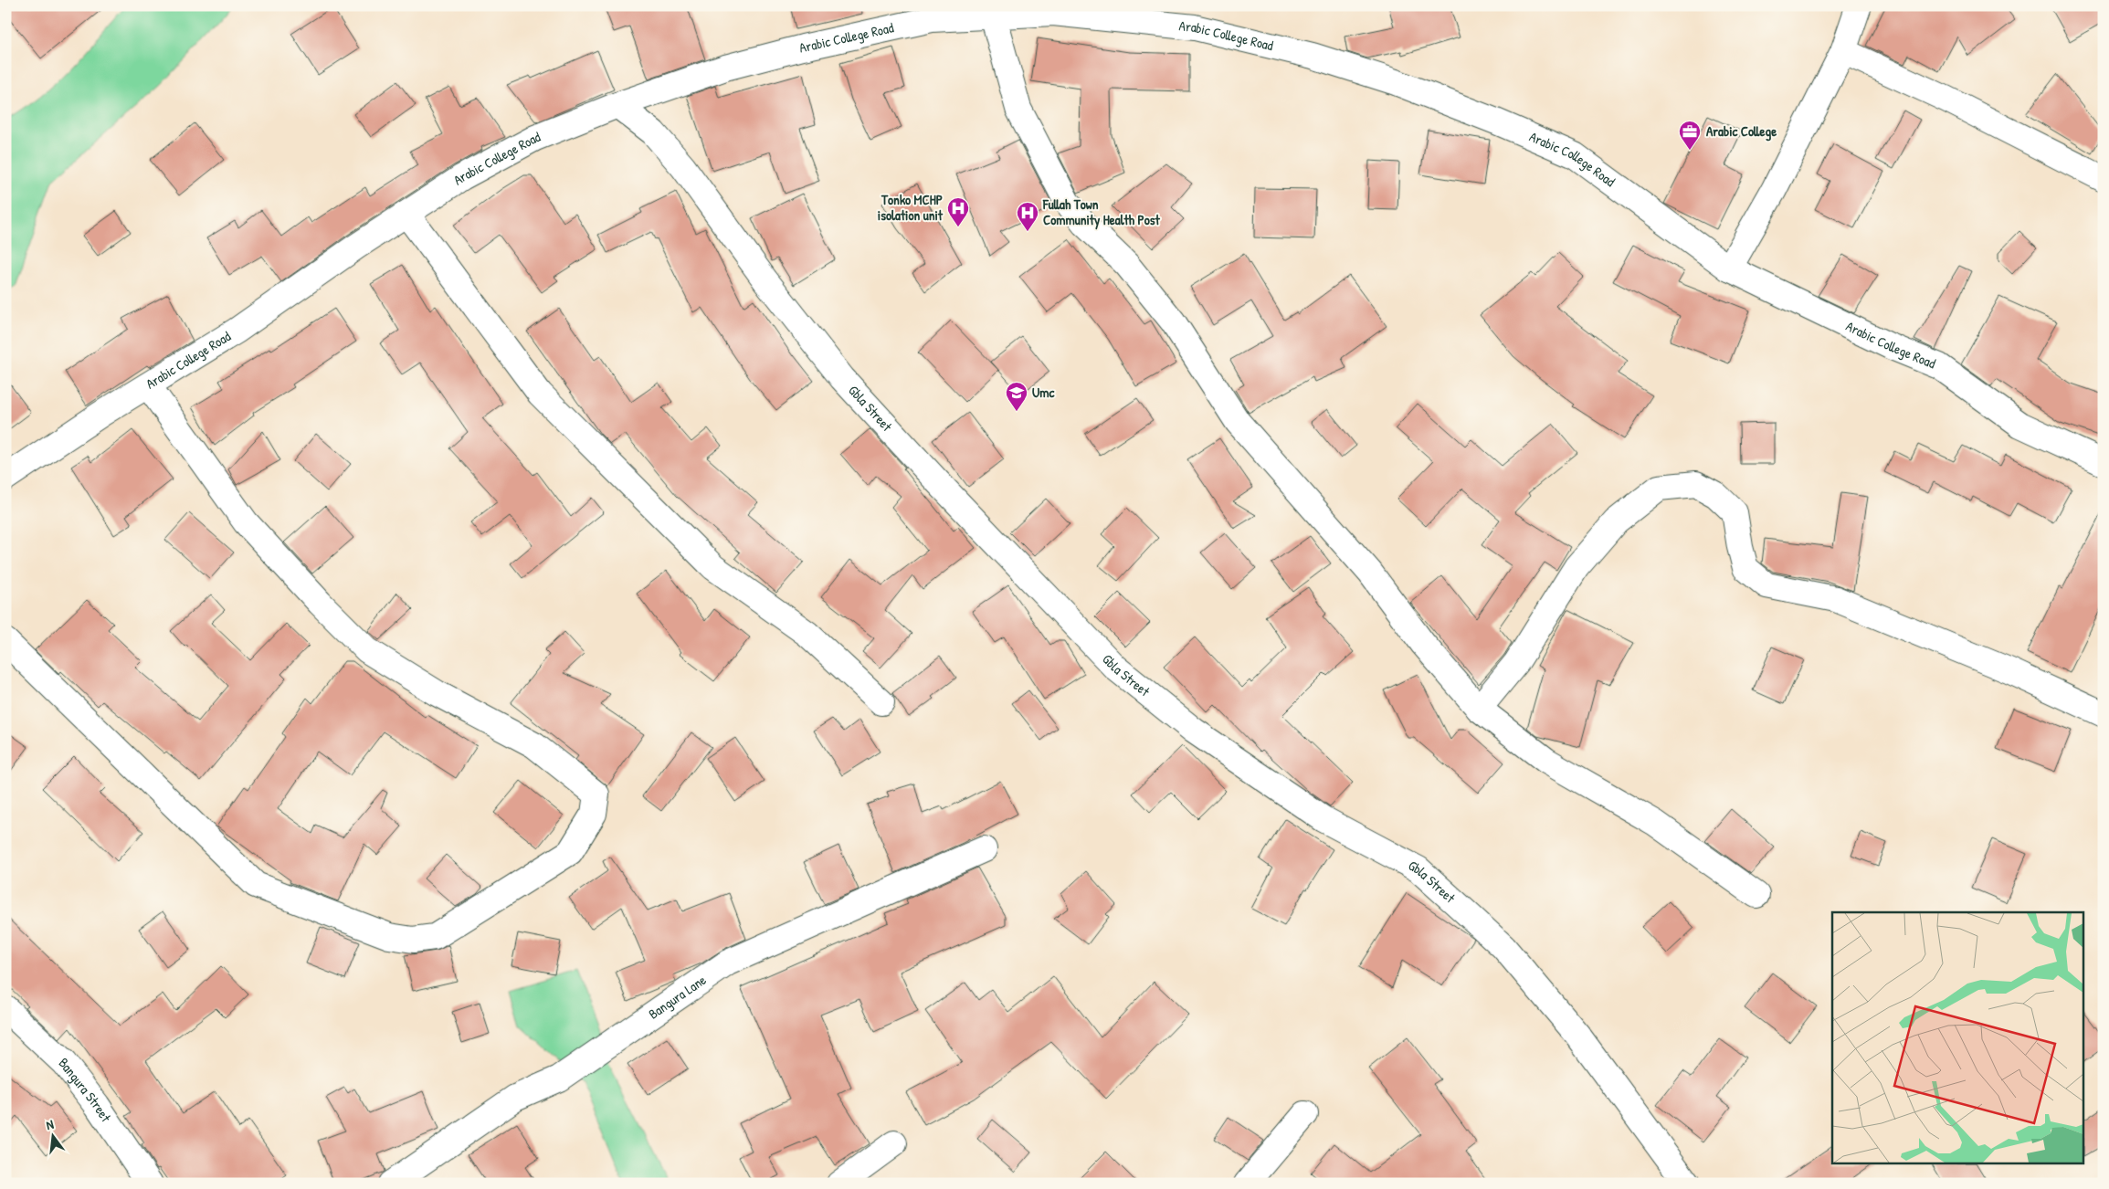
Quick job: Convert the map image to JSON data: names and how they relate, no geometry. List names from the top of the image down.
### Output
{
  "streets": {
    "street": [
      "Arabic College Road",
      "Gbla Street",
      "Bangura Lane",
      "Bangura Street"
    ]
  },
  "crossings": [
    ["Arabic College Road", "Gbla Street"]
  ],
  "places": {
    "office": ["Arabic College"],
    "hospital": ["Tonko MCHP isolation unit", "Fullah Town Community Health Post"],
    "school or university": ["Umc"]
  },
  "north": "top"
}
